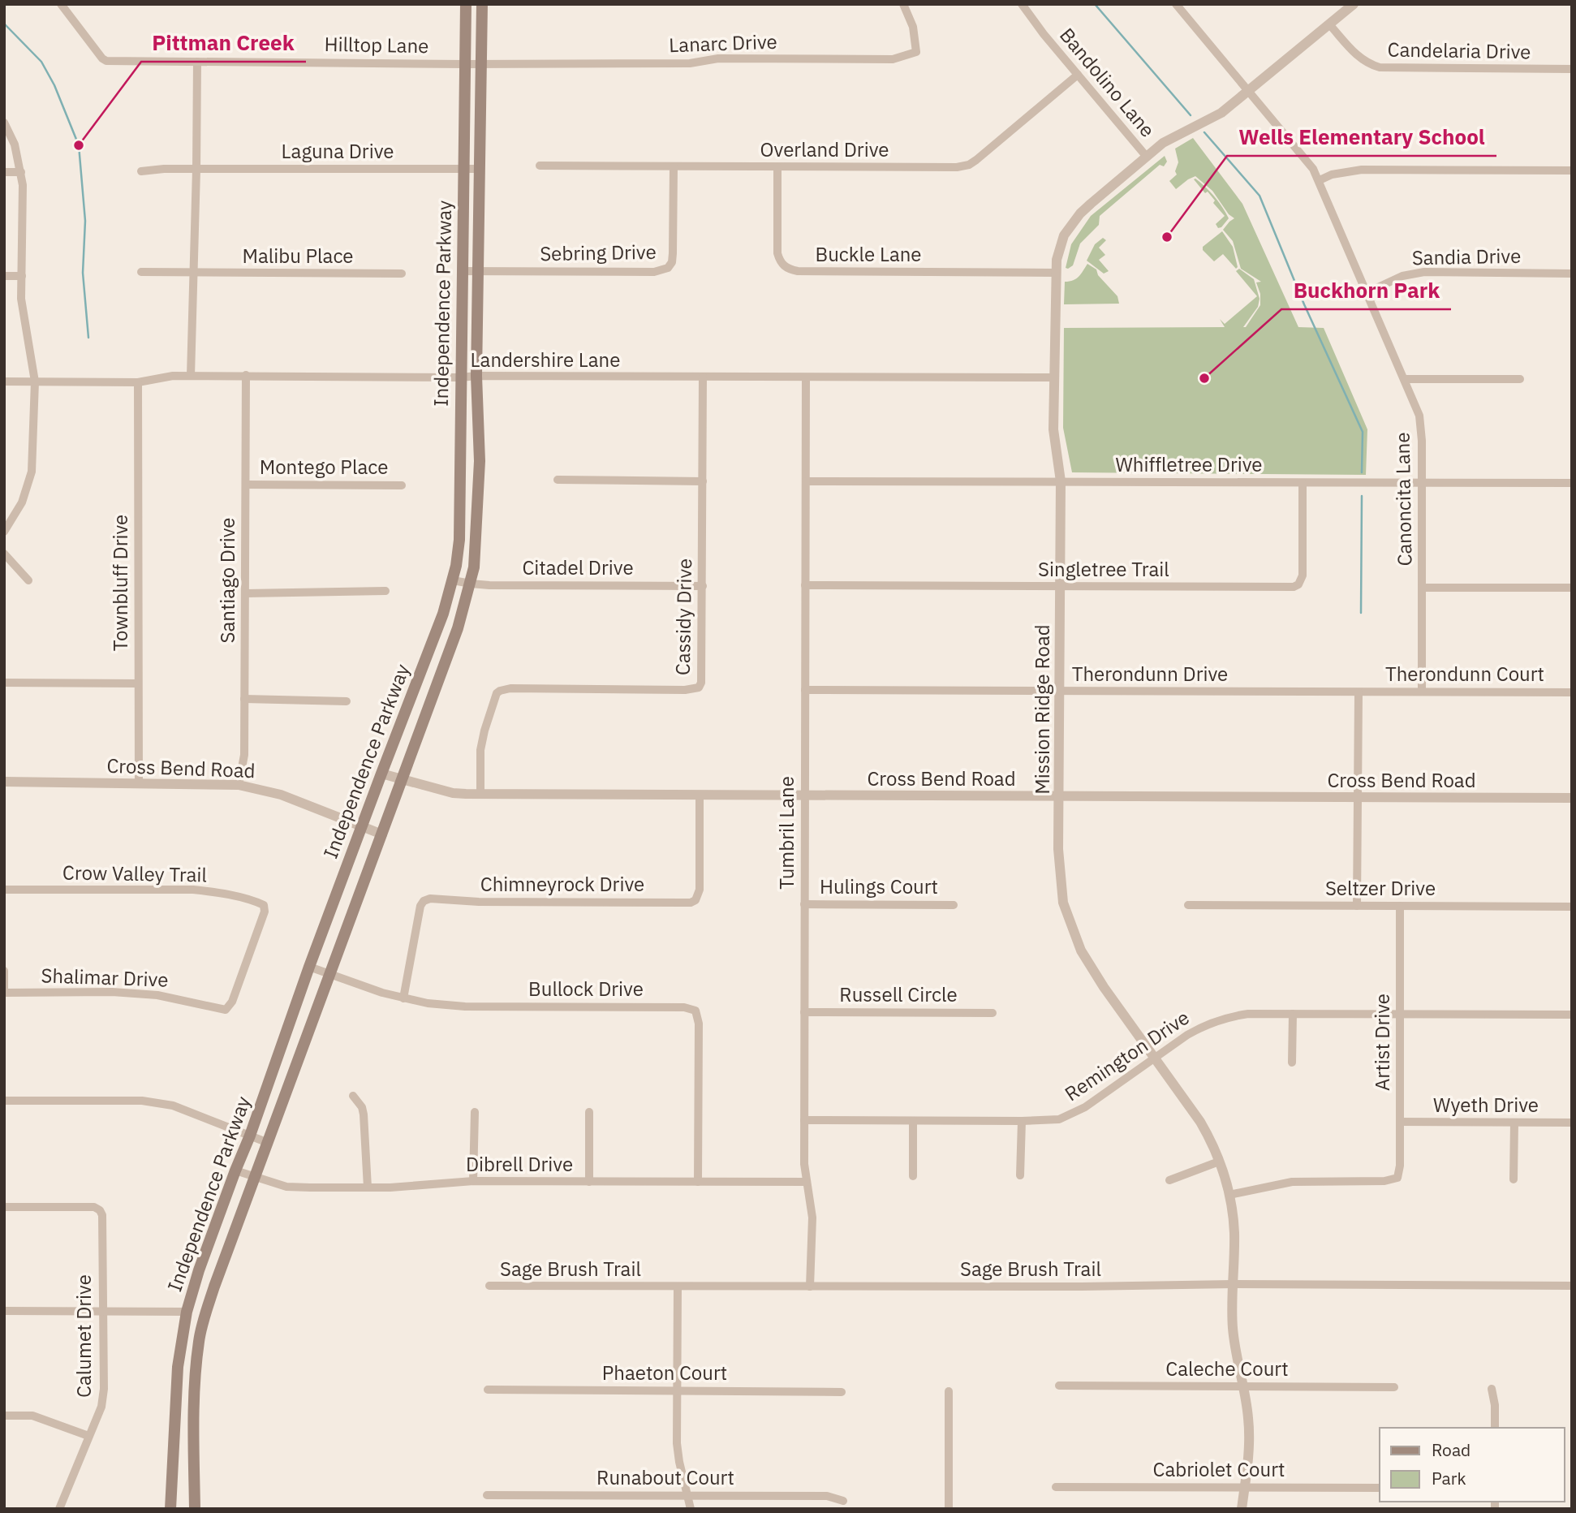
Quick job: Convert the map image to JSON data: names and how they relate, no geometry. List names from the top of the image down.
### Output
{
  "streets": {
    "main road": ["Independence Parkway"],
    "street": [
      "Lanarc Drive",
      "Hilltop Lane",
      "Candelaria Drive",
      "Bandolino Lane",
      "Overland Drive",
      "Laguna Drive",
      "Sebring Drive",
      "Buckle Lane",
      "Malibu Place",
      "Sandia Drive",
      "Landershire Lane",
      "Whiffletree Drive",
      "Montego Place",
      "Canoncita Lane",
      "Citadel Drive",
      "Singletree Trail",
      "Santiago Drive",
      "Townbluff Drive",
      "Cassidy Drive",
      "Therondunn Drive",
      "Therondunn Court",
      "Mission Ridge Road",
      "Cross Bend Road",
      "Tumbril Lane",
      "Crow Valley Trail",
      "Chimneyrock Drive",
      "Hulings Court",
      "Seltzer Drive",
      "Shalimar Drive",
      "Bullock Drive",
      "Russell Circle",
      "Artist Drive",
      "Remington Drive",
      "Wyeth Drive",
      "Dibrell Drive",
      "Sage Brush Trail",
      "Calumet Drive",
      "Caleche Court",
      "Phaeton Court",
      "Cabriolet Court",
      "Runabout Court"
    ]
  },
  "crossings": [
    ["Lanarc Drive", "Hilltop Lane"],
    ["Lanarc Drive", "Independence Parkway"],
    ["Hilltop Lane", "Independence Parkway"],
    ["Candelaria Drive", "Mission Ridge Road"],
    ["Bandolino Lane", "Overland Drive"],
    ["Bandolino Lane", "Mission Ridge Road"],
    ["Overland Drive", "Sebring Drive"],
    ["Overland Drive", "Buckle Lane"],
    ["Laguna Drive", "Independence Parkway"],
    ["Sebring Drive", "Independence Parkway"],
    ["Buckle Lane", "Mission Ridge Road"],
    ["Sandia Drive", "Canoncita Lane"],
    ["Independence Parkway", "Landershire Lane"],
    ["Independence Parkway", "Citadel Drive"],
    ["Independence Parkway", "Cross Bend Road"],
    ["Independence Parkway", "Bullock Drive"],
    ["Independence Parkway", "Dibrell Drive"],
    ["Landershire Lane", "Santiago Drive"],
    ["Landershire Lane", "Townbluff Drive"],
    ["Landershire Lane", "Cassidy Drive"],
    ["Landershire Lane", "Mission Ridge Road"],
    ["Landershire Lane", "Tumbril Lane"],
    ["Whiffletree Drive", "Canoncita Lane"],
    ["Whiffletree Drive", "Singletree Trail"],
    ["Whiffletree Drive", "Mission Ridge Road"],
    ["Whiffletree Drive", "Tumbril Lane"],
    ["Montego Place", "Santiago Drive"],
    ["Canoncita Lane", "Therondunn Court"],
    ["Canoncita Lane", "Mission Ridge Road"],
    ["Citadel Drive", "Cassidy Drive"],
    ["Singletree Trail", "Mission Ridge Road"],
    ["Singletree Trail", "Tumbril Lane"],
    ["Santiago Drive", "Cross Bend Road"],
    ["Townbluff Drive", "Cross Bend Road"],
    ["Cassidy Drive", "Cross Bend Road"],
    ["Therondunn Drive", "Therondunn Court"],
    ["Therondunn Drive", "Mission Ridge Road"],
    ["Therondunn Drive", "Tumbril Lane"],
    ["Mission Ridge Road", "Cross Bend Road"],
    ["Mission Ridge Road", "Artist Drive"],
    ["Mission Ridge Road", "Remington Drive"],
    ["Mission Ridge Road", "Sage Brush Trail"],
    ["Mission Ridge Road", "Caleche Court"],
    ["Mission Ridge Road", "Cabriolet Court"],
    ["Cross Bend Road", "Tumbril Lane"],
    ["Cross Bend Road", "Chimneyrock Drive"],
    ["Tumbril Lane", "Hulings Court"],
    ["Tumbril Lane", "Russell Circle"],
    ["Tumbril Lane", "Remington Drive"],
    ["Tumbril Lane", "Dibrell Drive"],
    ["Tumbril Lane", "Sage Brush Trail"],
    ["Crow Valley Trail", "Shalimar Drive"],
    ["Chimneyrock Drive", "Bullock Drive"],
    ["Seltzer Drive", "Artist Drive"],
    ["Bullock Drive", "Dibrell Drive"],
    ["Artist Drive", "Remington Drive"],
    ["Artist Drive", "Wyeth Drive"]
  ],
  "places": ["Pittman Creek", "Wells Elementary School", "Buckhorn Park"],
  "legend": ["Road", "Park"]
}
